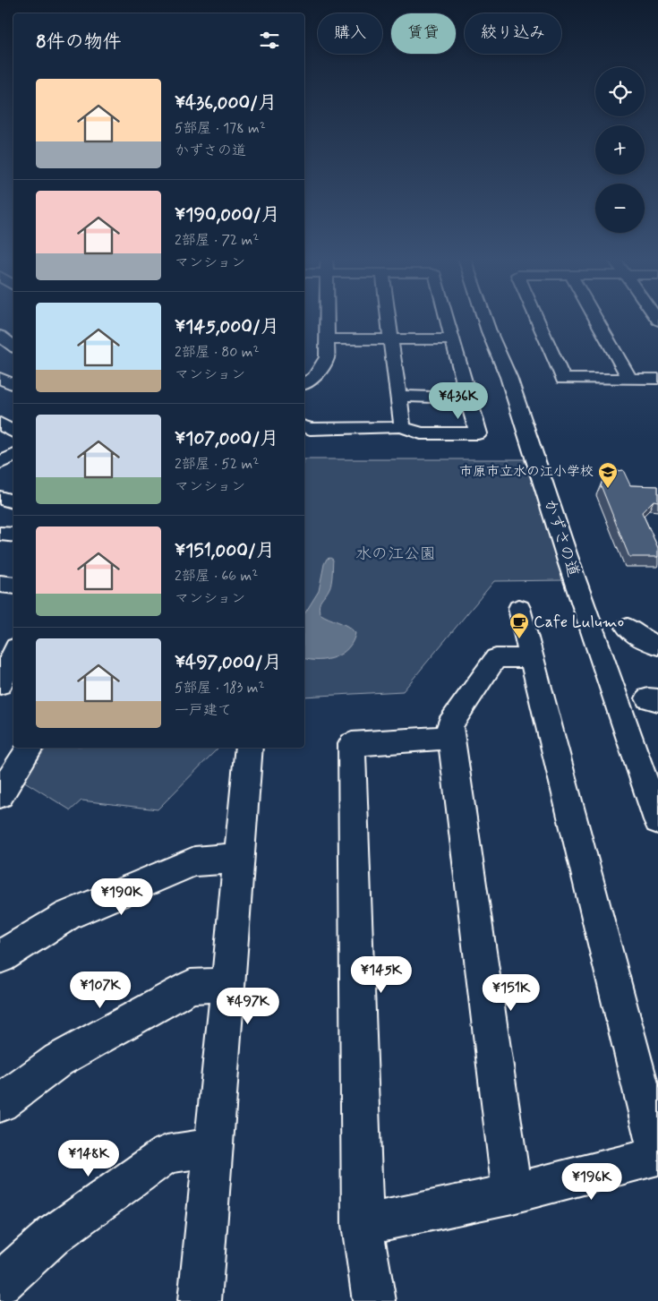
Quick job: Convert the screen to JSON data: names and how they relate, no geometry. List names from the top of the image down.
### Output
{
  "streets": {
    "street": ["かずさの道"]
  },
  "parks": ["水の江公園"],
  "places": {
    "school or university": ["市原市立水の江小学校"],
    "cafe": ["Cafe Lulumo"]
  },
  "page": {
    "chip": ["購入", "賃貸", "絞り込み"],
    "heading": "8件の物件",
    "map_buttons": ["+", "−"],
    "list": [
      {
        "name": "¥436,000/月",
        "note": "5部屋 · 178 m² · かずさの道"
      },
      {
        "name": "¥190,000/月",
        "note": "2部屋 · 72 m² · マンション"
      },
      {
        "name": "¥145,000/月",
        "note": "2部屋 · 80 m² · マンション"
      },
      {
        "name": "¥107,000/月",
        "note": "2部屋 · 52 m² · マンション"
      },
      {
        "name": "¥151,000/月",
        "note": "2部屋 · 66 m² · マンション"
      },
      {
        "name": "¥497,000/月",
        "note": "5部屋 · 183 m² · 一戸建て"
      }
    ],
    "price": [
      "¥436K",
      "¥190K",
      "¥145K",
      "¥107K",
      "¥151K",
      "¥497K",
      "¥148K",
      "¥196K"
    ]
  }
}
